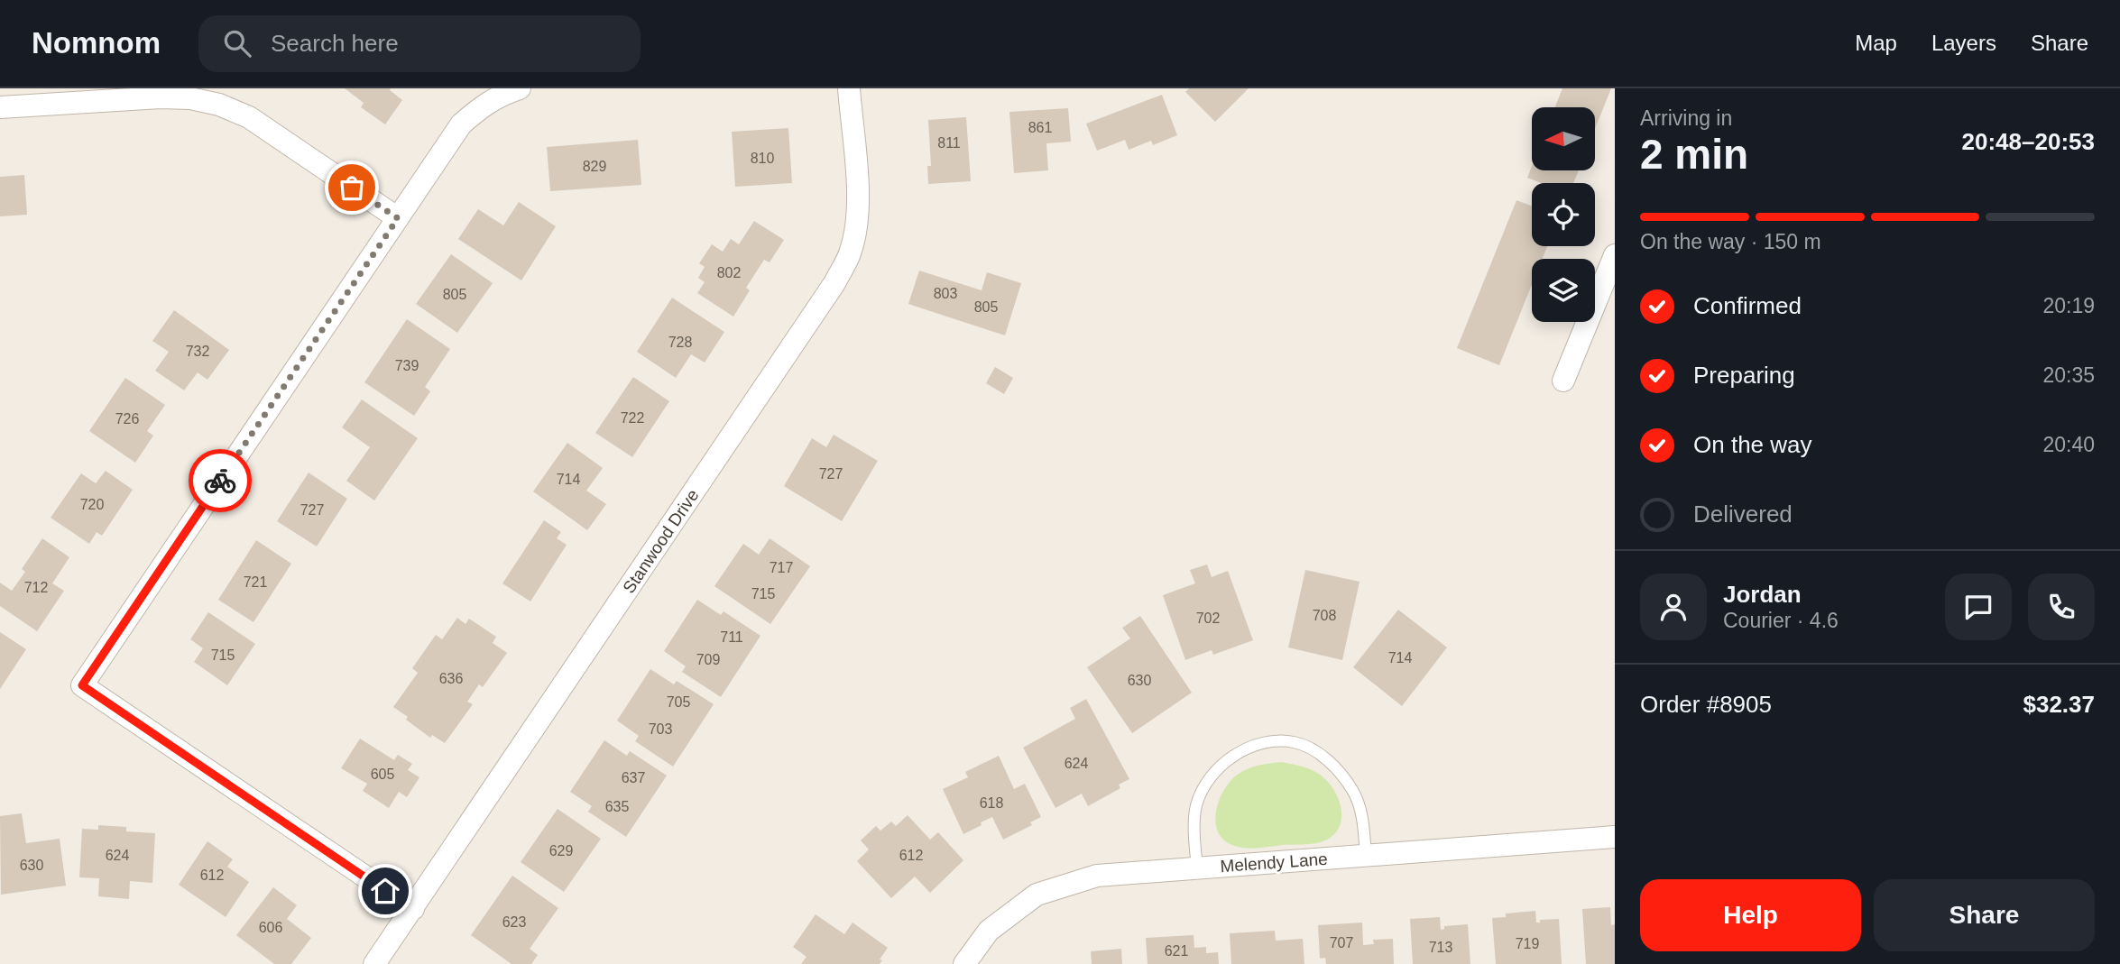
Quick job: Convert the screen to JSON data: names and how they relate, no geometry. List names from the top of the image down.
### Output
{
  "streets": {
    "street": ["Stanwood Drive", "Melendy Lane"]
  },
  "house_numbers": [
    "861",
    "811",
    "810",
    "829",
    "802",
    "803",
    "805",
    "805",
    "728",
    "732",
    "739",
    "722",
    "726",
    "727",
    "714",
    "720",
    "727",
    "717",
    "721",
    "712",
    "715",
    "708",
    "702",
    "711",
    "715",
    "714",
    "709",
    "636",
    "630",
    "705",
    "703",
    "624",
    "605",
    "637",
    "618",
    "635",
    "629",
    "624",
    "612",
    "630",
    "612",
    "623",
    "606",
    "707",
    "719",
    "713",
    "621"
  ],
  "north": "left",
  "page": {
    "header": "Nomnom",
    "search": "Search here",
    "nav": ["Map", "Layers", "Share"],
    "heading": ["2 min", "Arriving in", "20:48–20:53"],
    "panel": [
      "Jordan",
      "Courier · 4.6",
      "Order #8905",
      "$32.37"
    ],
    "bar": "On the way · 150 m",
    "list": [
      ["Confirmed", "20:19"],
      ["Preparing", "20:35"],
      ["On the way", "20:40"],
      "Delivered"
    ],
    "buttons": ["Help", "Share"]
  }
}
